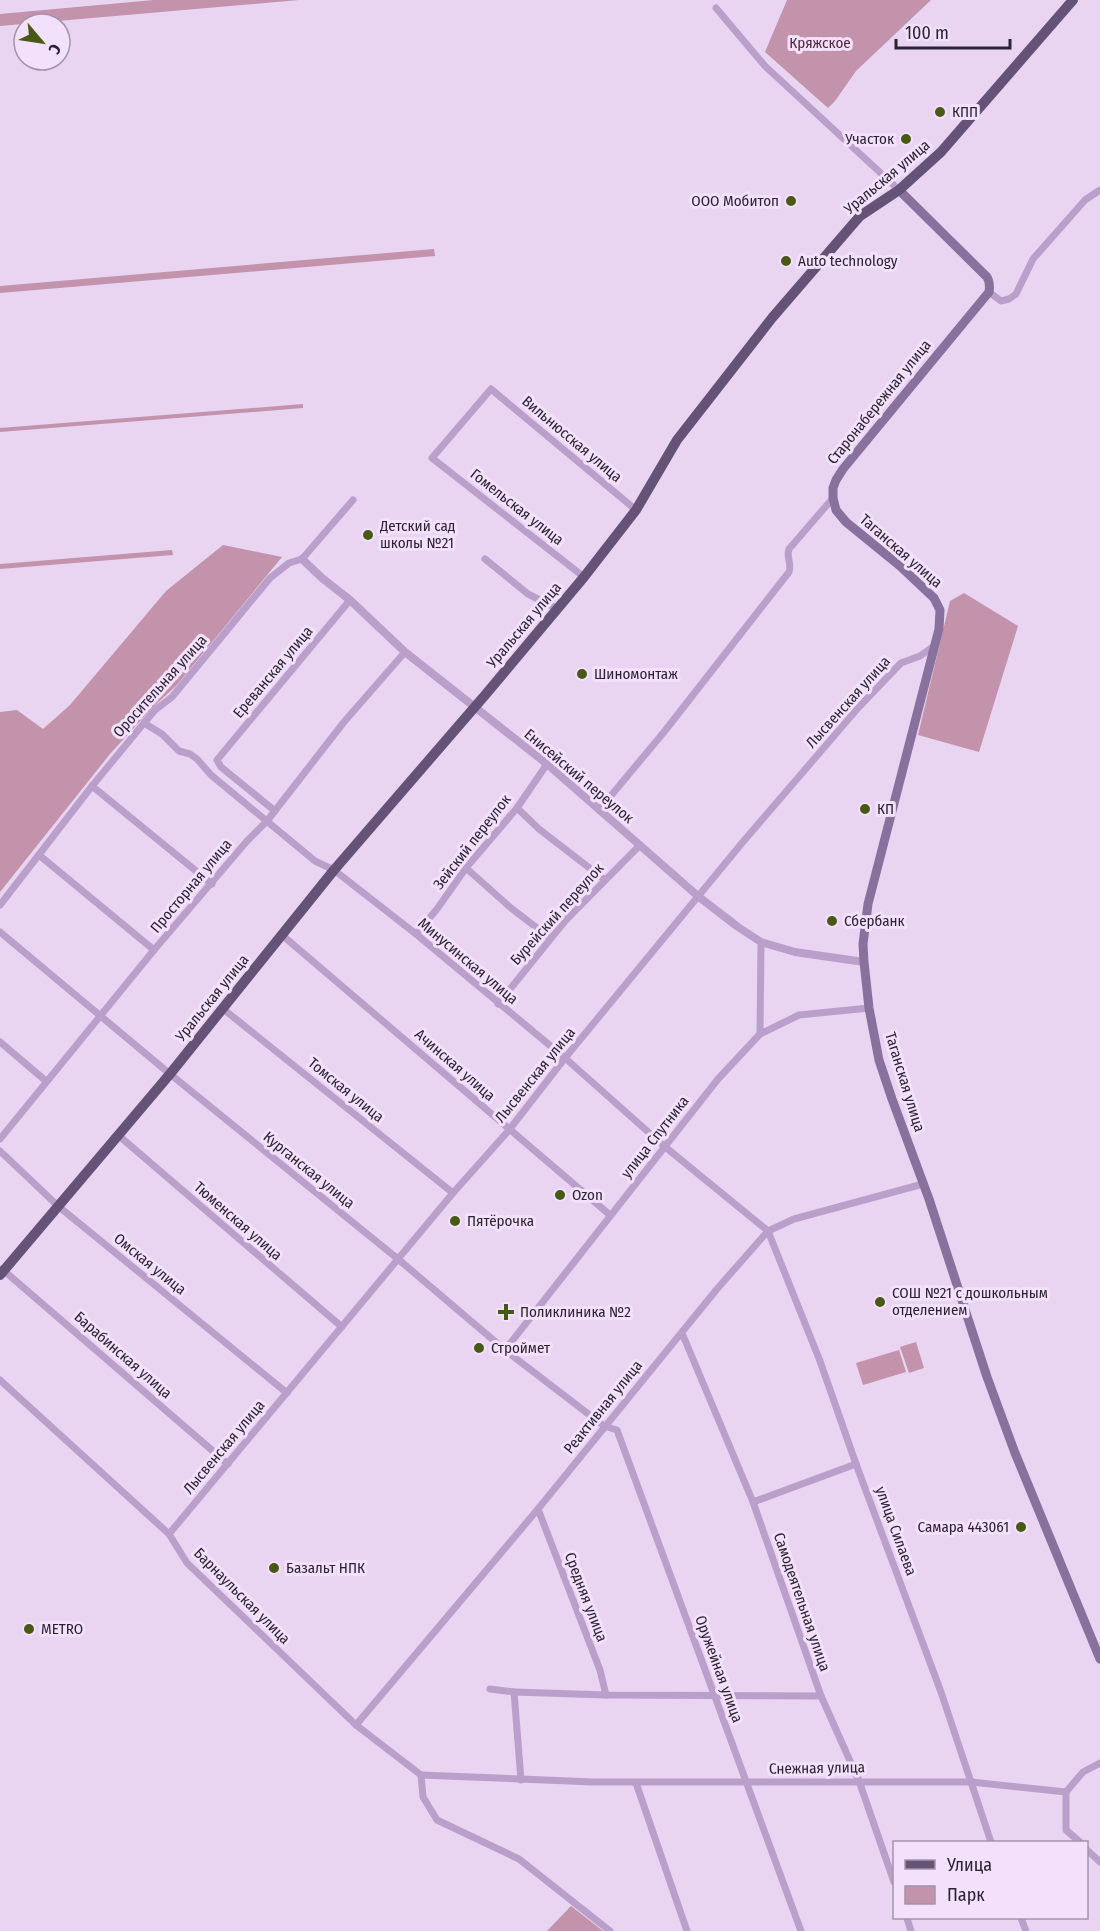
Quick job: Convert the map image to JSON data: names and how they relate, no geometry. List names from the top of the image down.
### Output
{
  "streets": {
    "main road": ["Уральская улица", "Старонабережная улица", "Таганская улица"],
    "street": [
      "Вильнюсская улица",
      "Гомельская улица",
      "Ереванская улица",
      "Оросительная улица",
      "Лысвенская улица",
      "Енисейский переулок",
      "Зейский переулок",
      "Просторная улица",
      "Бурейский переулок",
      "Минусинская улица",
      "Ачинская улица",
      "Томская улица",
      "улица Спутника",
      "Курганская улица",
      "Тюменская улица",
      "Омская улица",
      "Барабинская улица",
      "Реактивная улица",
      "улица Силаева",
      "Барнаульская улица",
      "Средняя улица",
      "Самодеятельная улица",
      "Оружейная улица",
      "Снежная улица"
    ]
  },
  "crossings": [
    ["Уральская улица", "Вильнюсская улица"],
    ["Уральская улица", "Гомельская улица"],
    ["Уральская улица", "Енисейский переулок"],
    ["Уральская улица", "Минусинская улица"],
    ["Уральская улица", "Ачинская улица"],
    ["Уральская улица", "Томская улица"],
    ["Уральская улица", "Курганская улица"],
    ["Уральская улица", "Тюменская улица"],
    ["Уральская улица", "Омская улица"],
    ["Уральская улица", "Барабинская улица"],
    ["Старонабережная улица", "Таганская улица"],
    ["Старонабережная улица", "Енисейский переулок"],
    ["Вильнюсская улица", "Гомельская улица"],
    ["Таганская улица", "Лысвенская улица"],
    ["Таганская улица", "Енисейский переулок"],
    ["Таганская улица", "улица Спутника"],
    ["Таганская улица", "Реактивная улица"],
    ["Ереванская улица", "Енисейский переулок"],
    ["Ереванская улица", "Просторная улица"],
    ["Оросительная улица", "Енисейский переулок"],
    ["Оросительная улица", "Минусинская улица"],
    ["Лысвенская улица", "Енисейский переулок"],
    ["Лысвенская улица", "Минусинская улица"],
    ["Лысвенская улица", "Ачинская улица"],
    ["Лысвенская улица", "Томская улица"],
    ["Лысвенская улица", "Курганская улица"],
    ["Лысвенская улица", "Тюменская улица"],
    ["Лысвенская улица", "Омская улица"],
    ["Лысвенская улица", "Барабинская улица"],
    ["Лысвенская улица", "Барнаульская улица"],
    ["Енисейский переулок", "Зейский переулок"],
    ["Енисейский переулок", "Просторная улица"],
    ["Енисейский переулок", "Бурейский переулок"],
    ["Зейский переулок", "Минусинская улица"],
    ["Просторная улица", "Минусинская улица"],
    ["Просторная улица", "Курганская улица"],
    ["Бурейский переулок", "Минусинская улица"],
    ["Минусинская улица", "улица Спутника"],
    ["Минусинская улица", "Реактивная улица"],
    ["Минусинская улица", "улица Силаева"],
    ["Ачинская улица", "улица Спутника"],
    ["улица Спутника", "Курганская улица"],
    ["Курганская улица", "Реактивная улица"],
    ["Курганская улица", "Оружейная улица"],
    ["Реактивная улица", "улица Силаева"],
    ["Реактивная улица", "Барнаульская улица"],
    ["Реактивная улица", "Средняя улица"],
    ["Реактивная улица", "Самодеятельная улица"],
    ["Реактивная улица", "Оружейная улица"],
    ["улица Силаева", "Снежная улица"],
    ["Барнаульская улица", "Снежная улица"],
    ["Самодеятельная улица", "Снежная улица"],
    ["Оружейная улица", "Снежная улица"]
  ],
  "parks": ["Кряжское"],
  "places": {
    "other": [
      "КПП",
      "Участок",
      "ООО Мобитоп",
      "Auto technology",
      "Детский сад школы №21",
      "Шиномонтаж",
      "КП",
      "Сбербанк",
      "Ozon",
      "Пятёрочка",
      "СОШ №21 с дошкольным отделением",
      "Строймет",
      "Самара 443061",
      "Базальт НПК",
      "METRO"
    ],
    "health": ["Поликлиника №2"]
  },
  "legend": ["Улица", "Парк"],
  "scale_bar": "100 m",
  "north": "bottom right"
}
